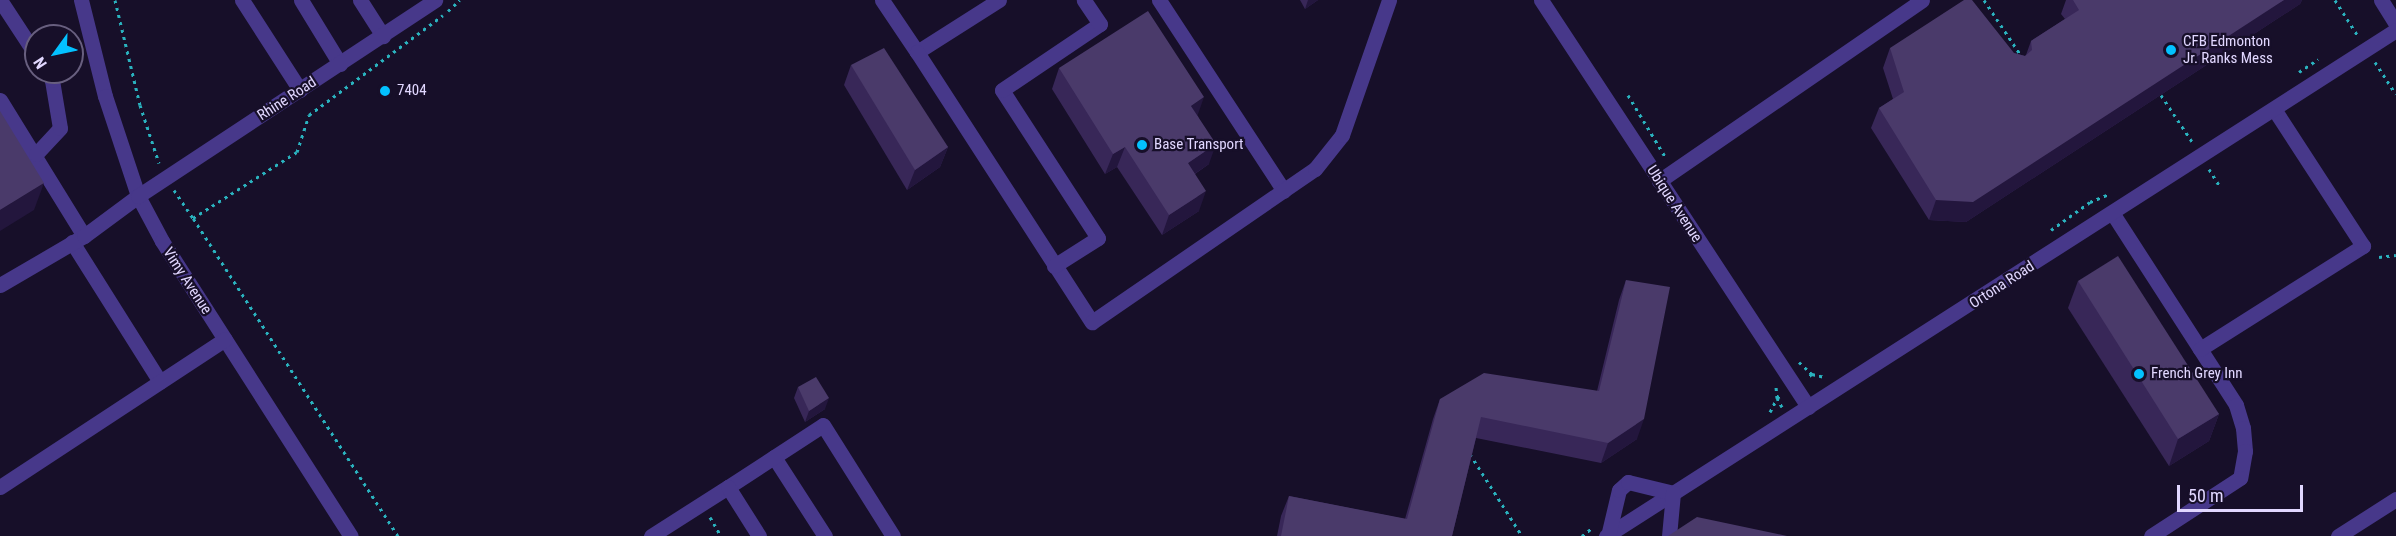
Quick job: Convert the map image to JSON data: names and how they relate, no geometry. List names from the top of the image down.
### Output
{
  "streets": {
    "street": [
      "Rhine Road",
      "Ubique Avenue",
      "Vimy Avenue",
      "Ortona Road"
    ]
  },
  "crossings": [
    ["Rhine Road", "Vimy Avenue"],
    ["Ubique Avenue", "Ortona Road"]
  ],
  "places": [
    "CFB Edmonton Jr. Ranks Mess",
    "7404",
    "Base Transport",
    "French Grey Inn"
  ],
  "scale_bar": "50 m",
  "north": "bottom left"
}
